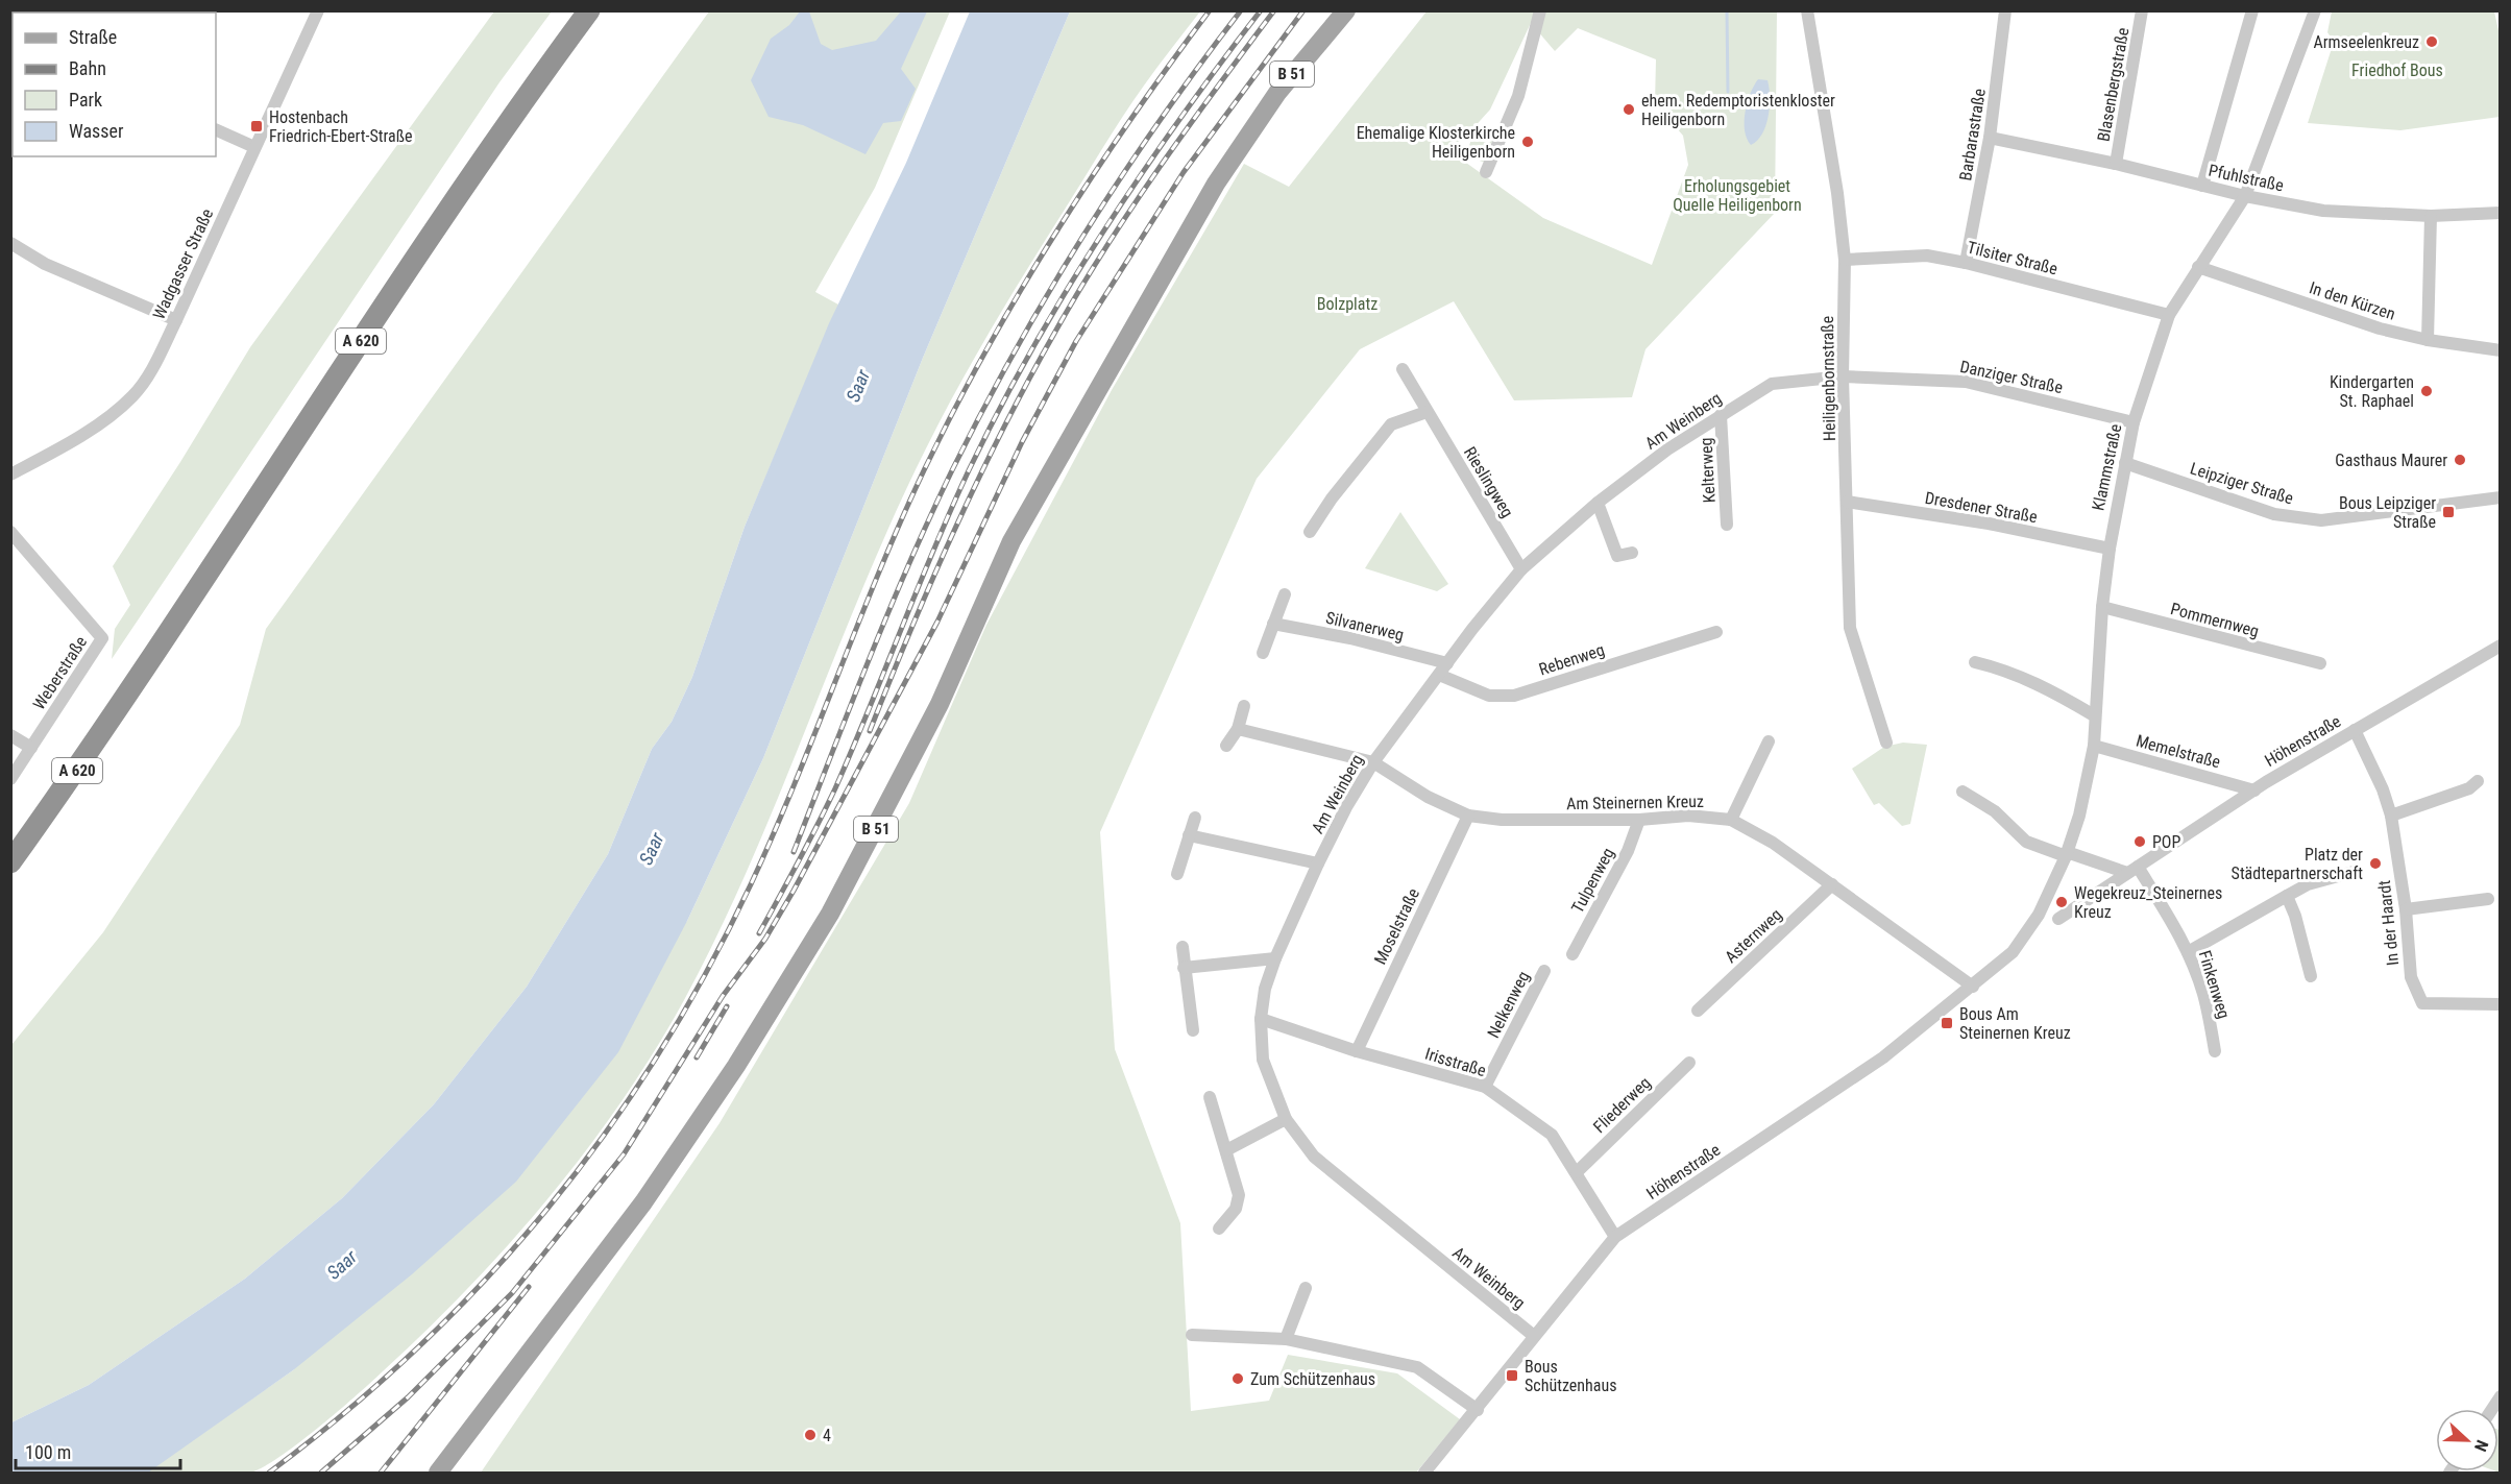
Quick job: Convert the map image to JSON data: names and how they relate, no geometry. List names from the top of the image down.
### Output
{
  "streets": {
    "highway": ["A 620"],
    "main road": ["B 51"],
    "street": [
      "Blasenbergstraße",
      "Barbarastraße",
      "Pfuhlstraße",
      "Tilsiter Straße",
      "Wadgasser Straße",
      "In den Kürzen",
      "Danziger Straße",
      "Heiligenbornstraße",
      "Am Weinberg",
      "Klammstraße",
      "Kelterweg",
      "Rieslingweg",
      "Leipziger Straße",
      "Dresdener Straße",
      "Pommernweg",
      "Silvanerweg",
      "Rebenweg",
      "Weberstraße",
      "Höhenstraße",
      "Memelstraße",
      "Am Steinernen Kreuz",
      "Tulpenweg",
      "In der Haardt",
      "Moselstraße",
      "Asternweg",
      "Finkenweg",
      "Nelkenweg",
      "Irisstraße",
      "Fliederweg"
    ]
  },
  "crossings": [
    ["Blasenbergstraße", "Pfuhlstraße"],
    ["Barbarastraße", "Pfuhlstraße"],
    ["Barbarastraße", "Tilsiter Straße"],
    ["Pfuhlstraße", "Klammstraße"],
    ["Tilsiter Straße", "Heiligenbornstraße"],
    ["Tilsiter Straße", "Klammstraße"],
    ["In den Kürzen", "Klammstraße"],
    ["Danziger Straße", "Heiligenbornstraße"],
    ["Danziger Straße", "Am Weinberg"],
    ["Danziger Straße", "Klammstraße"],
    ["Heiligenbornstraße", "Am Weinberg"],
    ["Heiligenbornstraße", "Dresdener Straße"],
    ["Am Weinberg", "Kelterweg"],
    ["Am Weinberg", "Rieslingweg"],
    ["Am Weinberg", "Silvanerweg"],
    ["Am Weinberg", "Rebenweg"],
    ["Am Weinberg", "Höhenstraße"],
    ["Am Weinberg", "Am Steinernen Kreuz"],
    ["Am Weinberg", "Irisstraße"],
    ["Klammstraße", "Leipziger Straße"],
    ["Klammstraße", "Dresdener Straße"],
    ["Klammstraße", "Pommernweg"],
    ["Klammstraße", "Höhenstraße"],
    ["Klammstraße", "Memelstraße"],
    ["Höhenstraße", "Memelstraße"],
    ["Höhenstraße", "Am Steinernen Kreuz"],
    ["Höhenstraße", "In der Haardt"],
    ["Höhenstraße", "Finkenweg"],
    ["Höhenstraße", "Irisstraße"],
    ["Am Steinernen Kreuz", "Tulpenweg"],
    ["Am Steinernen Kreuz", "Moselstraße"],
    ["Am Steinernen Kreuz", "Asternweg"],
    ["Moselstraße", "Irisstraße"],
    ["Nelkenweg", "Irisstraße"],
    ["Irisstraße", "Fliederweg"]
  ],
  "water": ["Saar"],
  "parks": ["Friedhof Bous", "Erholungsgebiet Quelle Heiligenborn", "Bolzplatz"],
  "places": {
    "other": [
      "Armseelenkreuz",
      "ehem. Redemptoristenkloster Heiligenborn",
      "Ehemalige Klosterkirche Heiligenborn",
      "Kindergarten St. Raphael",
      "Gasthaus Maurer",
      "POP",
      "Platz der Städtepartnerschaft",
      "Wegekreuz_Steinernes Kreuz",
      "Zum Schützenhaus",
      "4"
    ],
    "transit": [
      "Hostenbach Friedrich-Ebert-Straße",
      "Bous Leipziger Straße",
      "Bous Am Steinernen Kreuz",
      "Bous Schützenhaus"
    ]
  },
  "legend": [
    "Straße",
    "Bahn",
    "Park",
    "Wasser"
  ],
  "scale_bar": "100 m",
  "north": "right"
}
